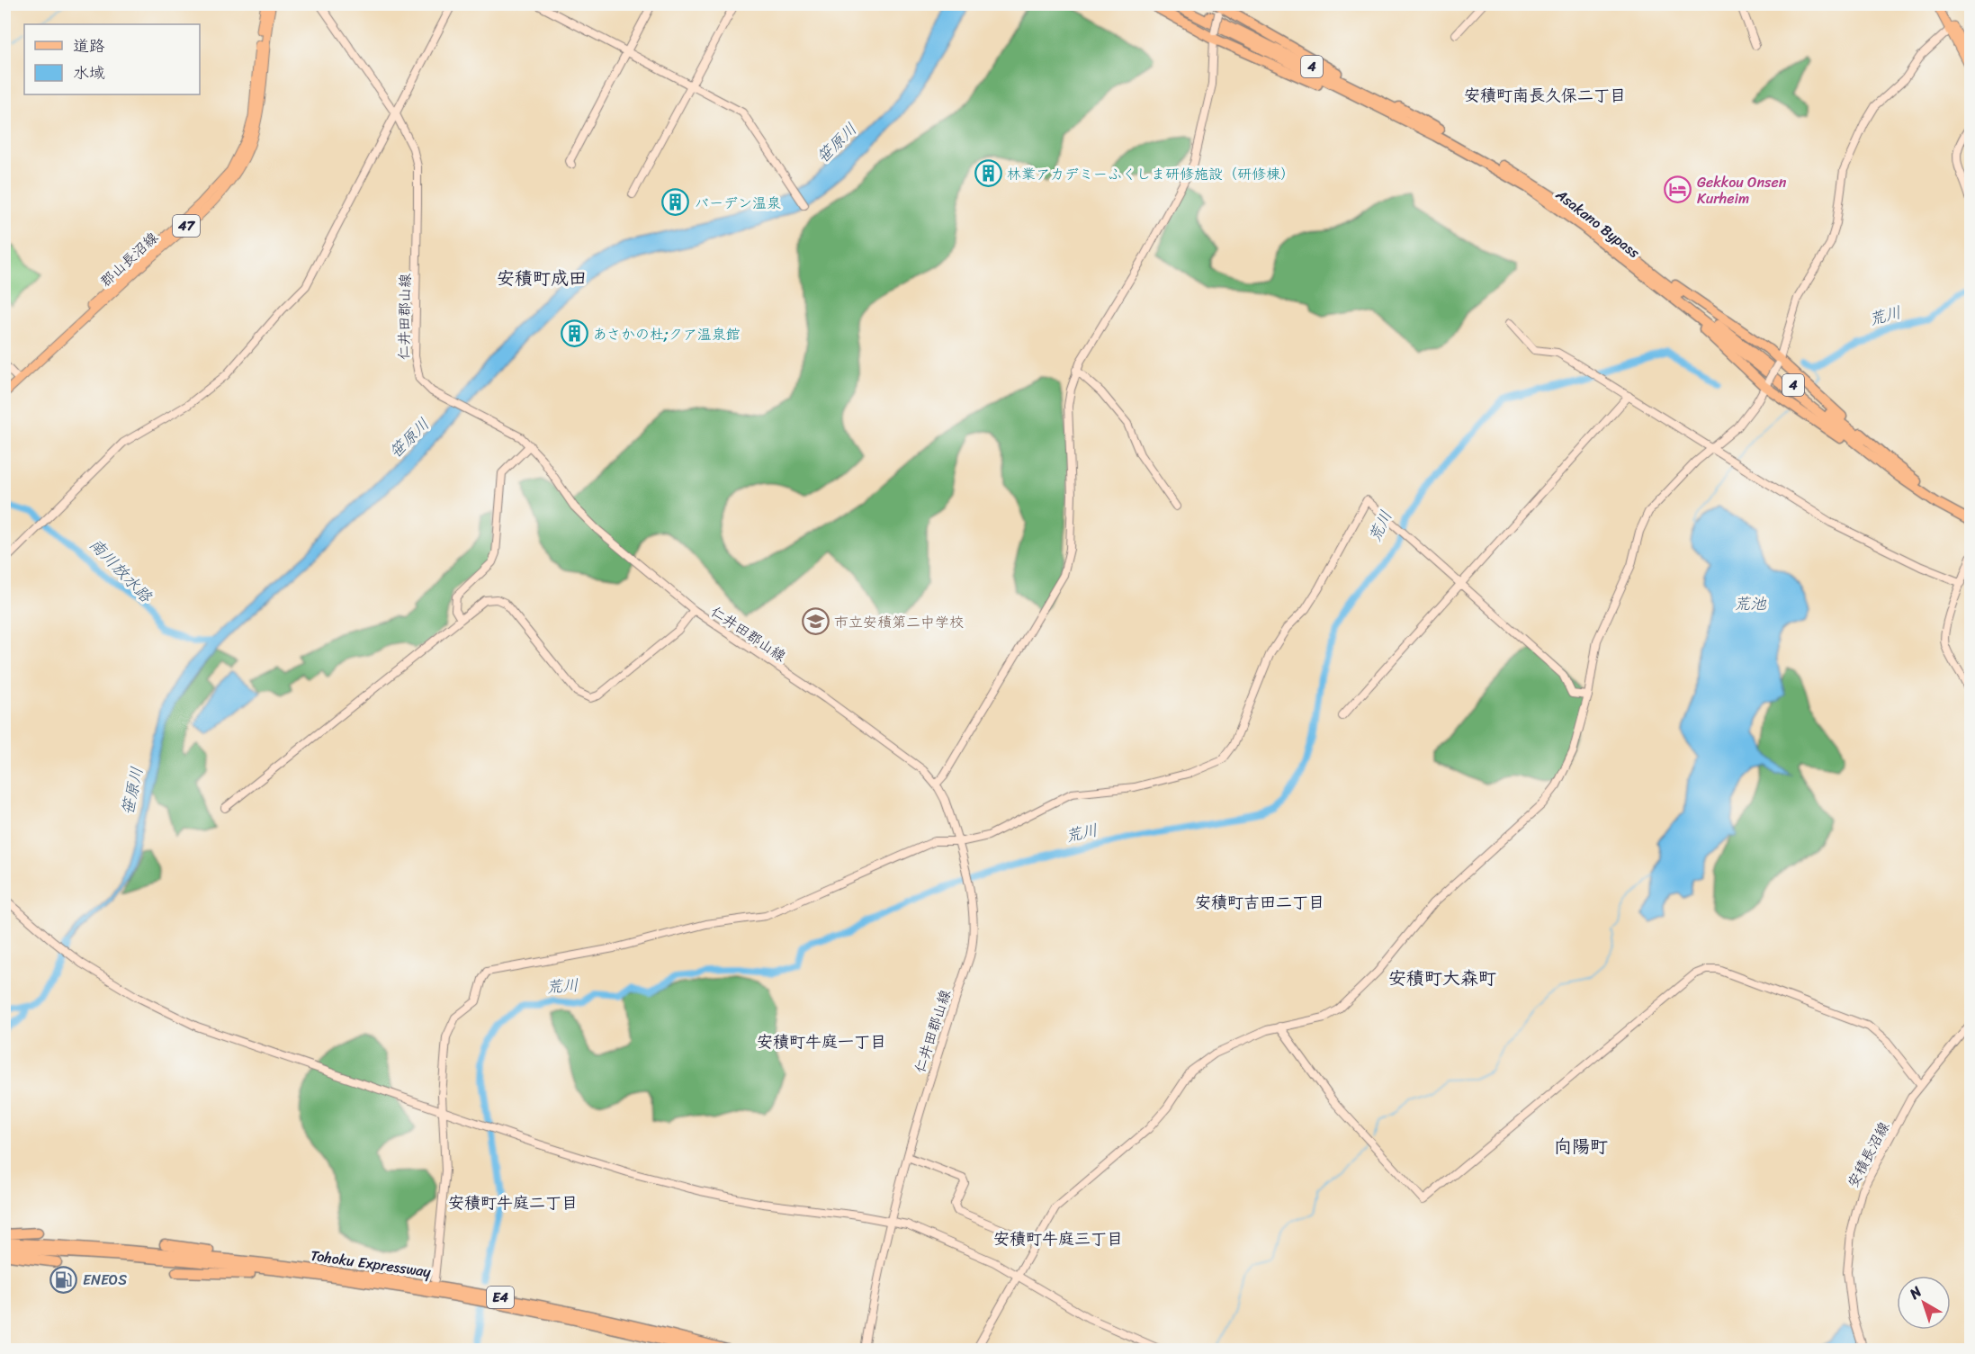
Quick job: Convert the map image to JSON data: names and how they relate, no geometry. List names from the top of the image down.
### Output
{
  "streets": {
    "highway": [
      "4",
      "Asakano Bypass",
      "Tohoku Expressway",
      "E4"
    ],
    "main road": ["47", "郡山長沼線"],
    "street": ["仁井田郡山線", "安積長沼線"]
  },
  "districts": [
    "安積町南長久保二丁目",
    "安積町成田",
    "安積町吉田二丁目",
    "安積町大森町",
    "安積町牛庭一丁目",
    "向陽町",
    "安積町牛庭二丁目",
    "安積町牛庭三丁目"
  ],
  "water": [
    "笹原川",
    "荒川",
    "南川放水路",
    "荒池"
  ],
  "places": {
    "building": ["林業アカデミーふくしま研修施設（研修棟）", "バーデン温泉", "あさかの杜;クア温泉館"],
    "hotel": ["Gekkou Onsen Kurheim"],
    "school or university": ["市立安積第二中学校"],
    "fuel station": ["ENEOS"]
  },
  "legend": ["道路", "水域"],
  "north": "top left"
}
